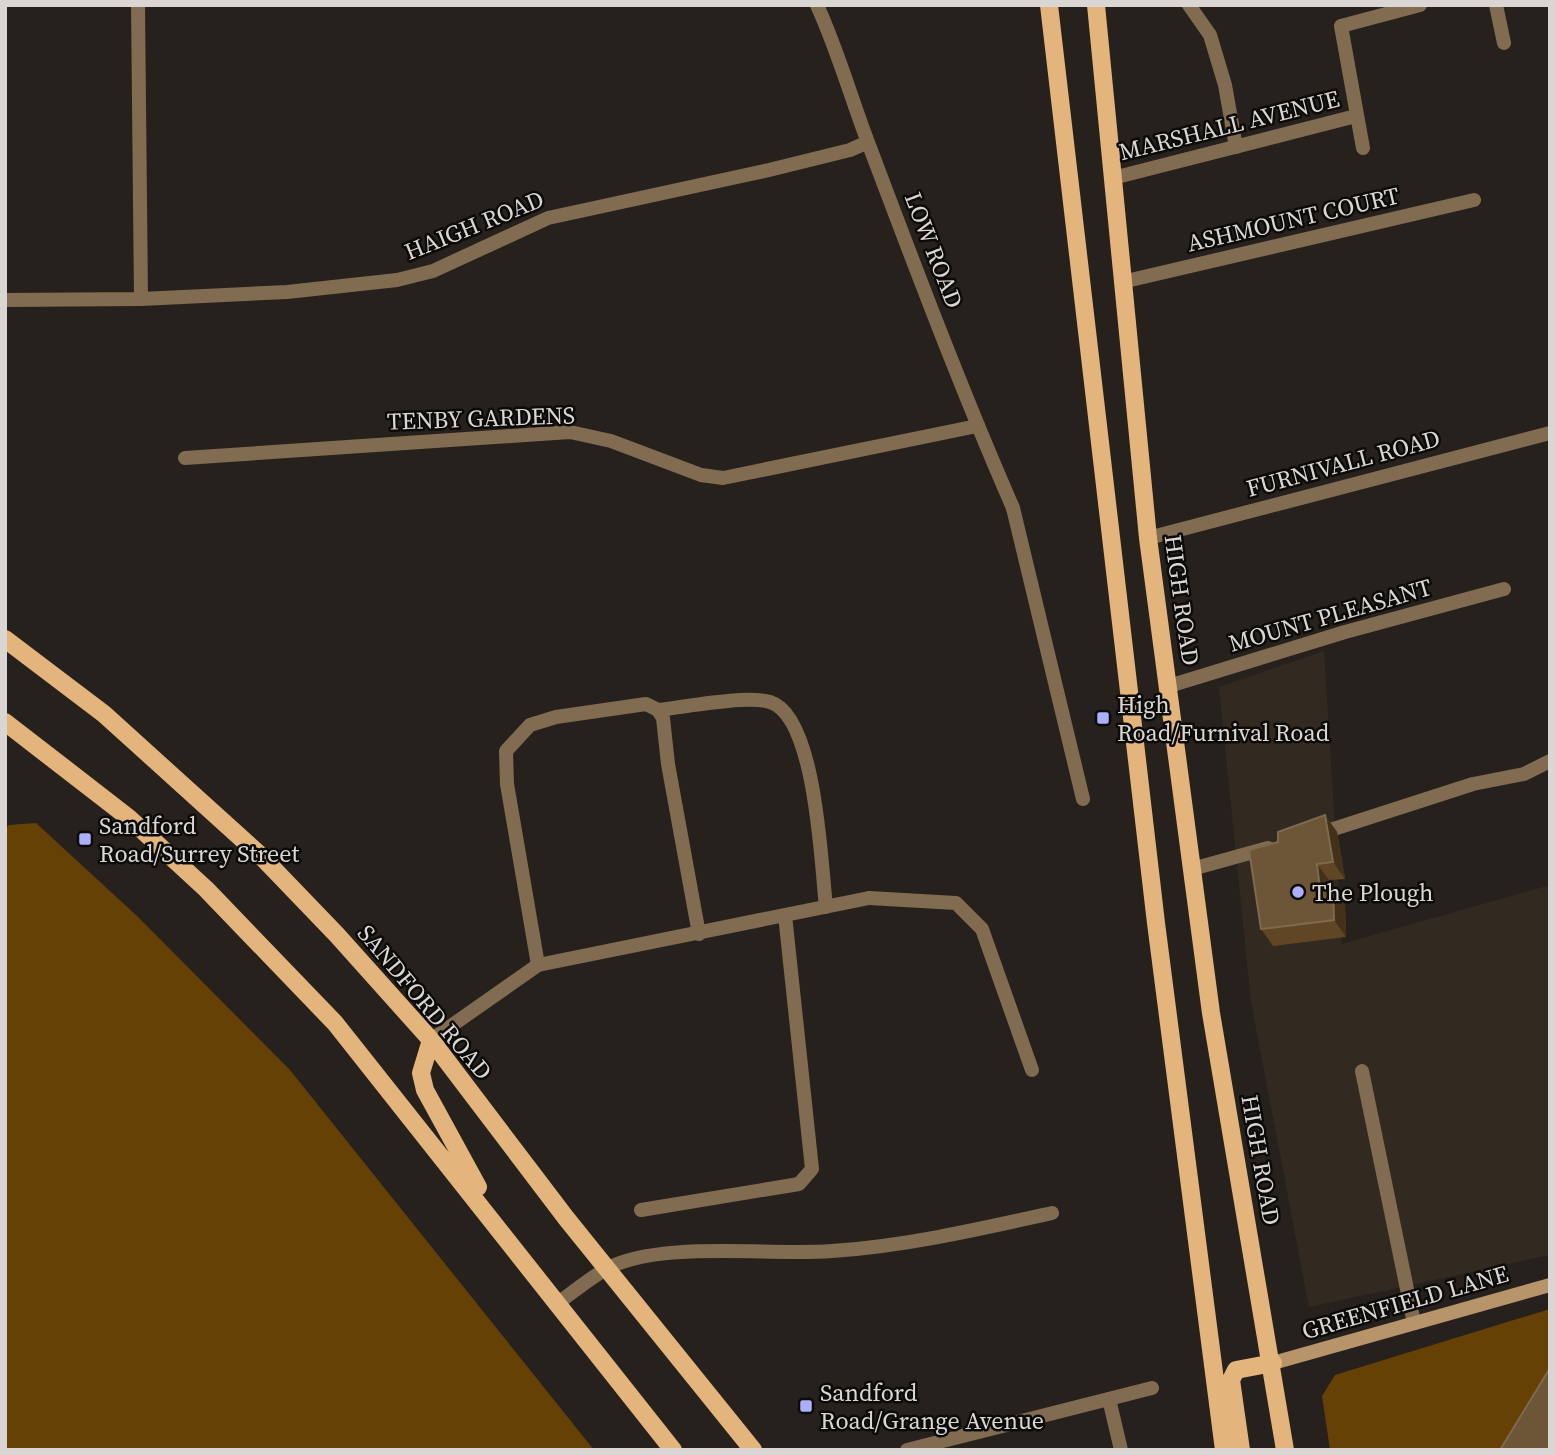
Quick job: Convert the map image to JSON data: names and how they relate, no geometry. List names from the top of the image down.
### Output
{
  "streets": {
    "main road": ["HIGH ROAD", "SANDFORD ROAD"],
    "street": [
      "MARSHALL AVENUE",
      "ASHMOUNT COURT",
      "HAIGH ROAD",
      "LOW ROAD",
      "TENBY GARDENS",
      "FURNIVALL ROAD",
      "MOUNT PLEASANT",
      "GREENFIELD LANE"
    ]
  },
  "crossings": [
    ["MARSHALL AVENUE", "HIGH ROAD"],
    ["ASHMOUNT COURT", "HIGH ROAD"],
    ["HAIGH ROAD", "LOW ROAD"],
    ["LOW ROAD", "TENBY GARDENS"],
    ["FURNIVALL ROAD", "HIGH ROAD"],
    ["HIGH ROAD", "MOUNT PLEASANT"],
    ["HIGH ROAD", "GREENFIELD LANE"]
  ],
  "places": {
    "transit": ["High Road/Furnival Road", "Sandford Road/Surrey Street", "Sandford Road/Grange Avenue"],
    "other": ["The Plough"]
  }
}
